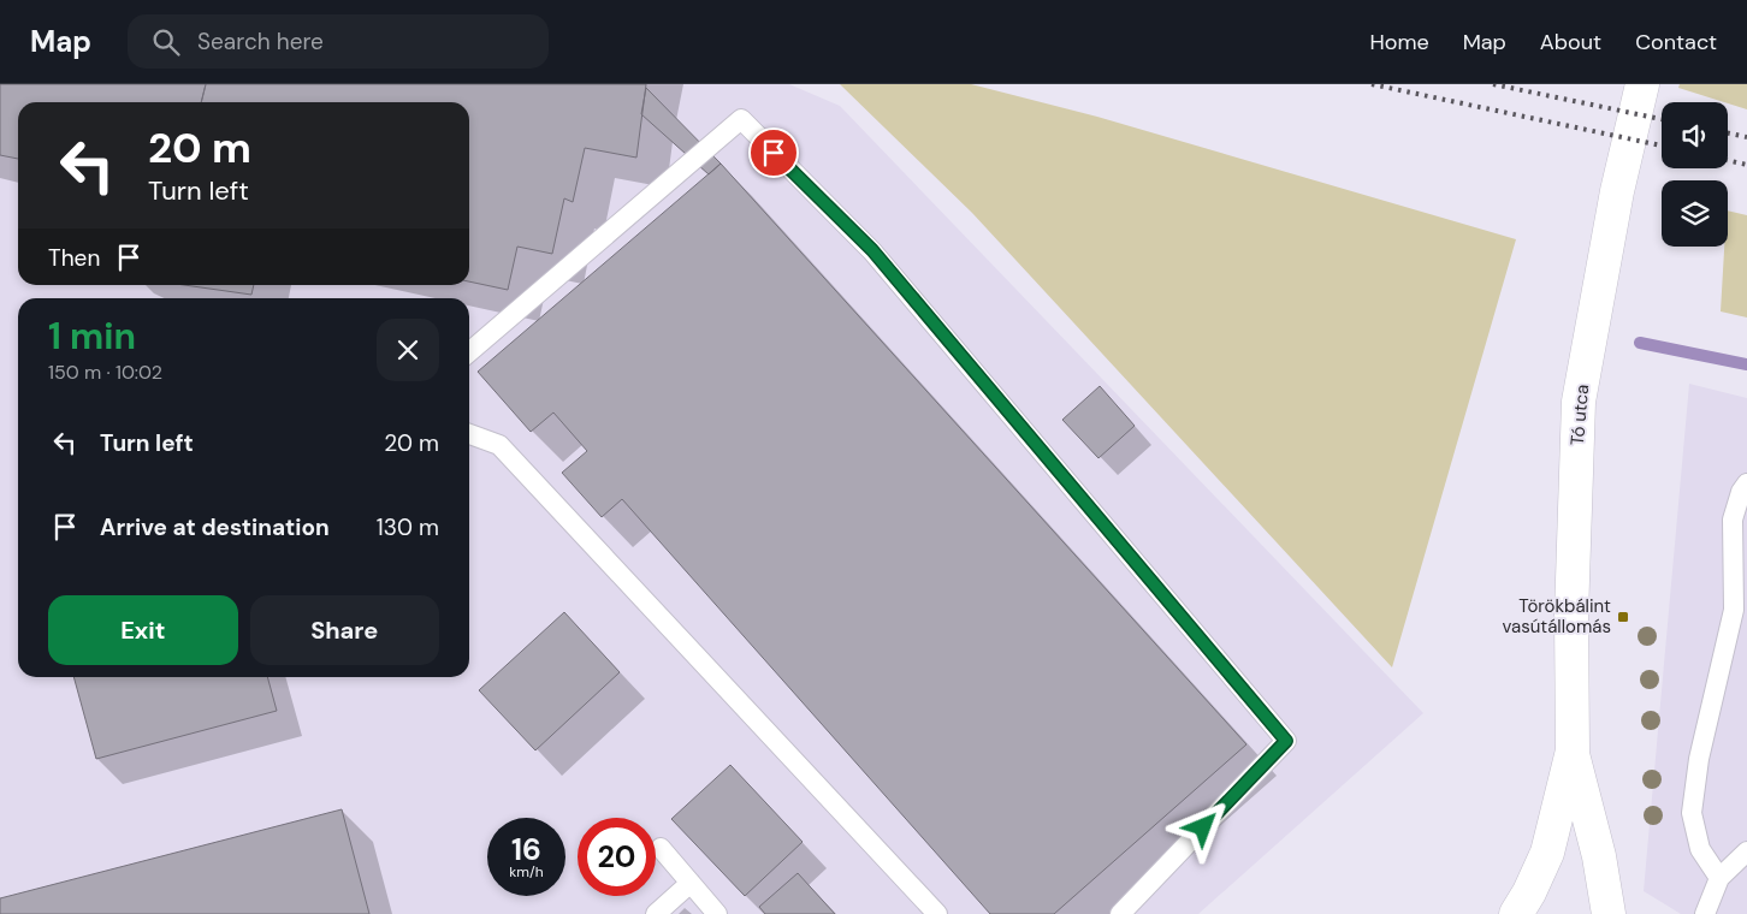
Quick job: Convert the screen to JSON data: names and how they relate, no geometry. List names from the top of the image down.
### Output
{
  "streets": {
    "main road": ["Tó utca"]
  },
  "places": {
    "transit": ["Törökbálint vasútállomás"]
  },
  "page": {
    "header": "Map",
    "search": "Search here",
    "nav": [
      "Home",
      "Map",
      "About",
      "Contact"
    ],
    "turn": ["20 m", "Turn left"],
    "then": "Then",
    "heading": ["1 min", "150 m · 10:02"],
    "list": [
      {
        "name": "Turn left",
        "value": "20 m"
      },
      {
        "name": "Arrive at destination",
        "value": "130 m"
      }
    ],
    "buttons": ["Exit", "Share"],
    "speed": "16 km/h",
    "limit": "20"
  }
}
